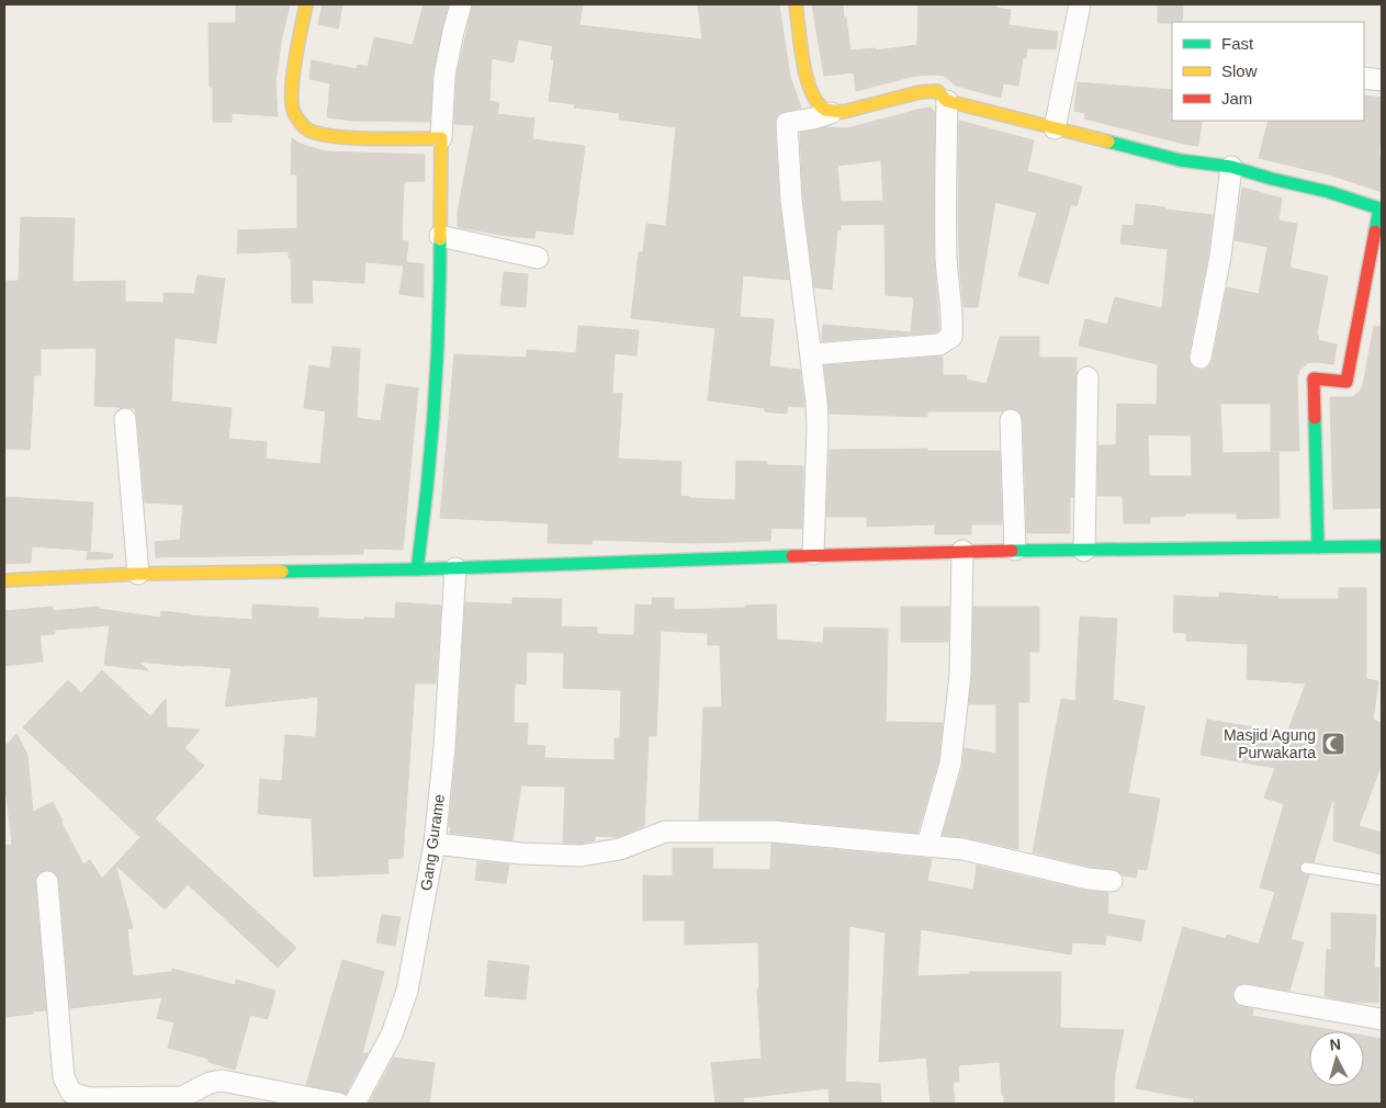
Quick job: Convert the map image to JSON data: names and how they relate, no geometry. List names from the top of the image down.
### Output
{
  "streets": {
    "street": ["Gang Gurame"]
  },
  "places": {
    "mosque": ["Masjid Agung Purwakarta"]
  },
  "legend": ["Fast", "Slow", "Jam"],
  "north": "top"
}
